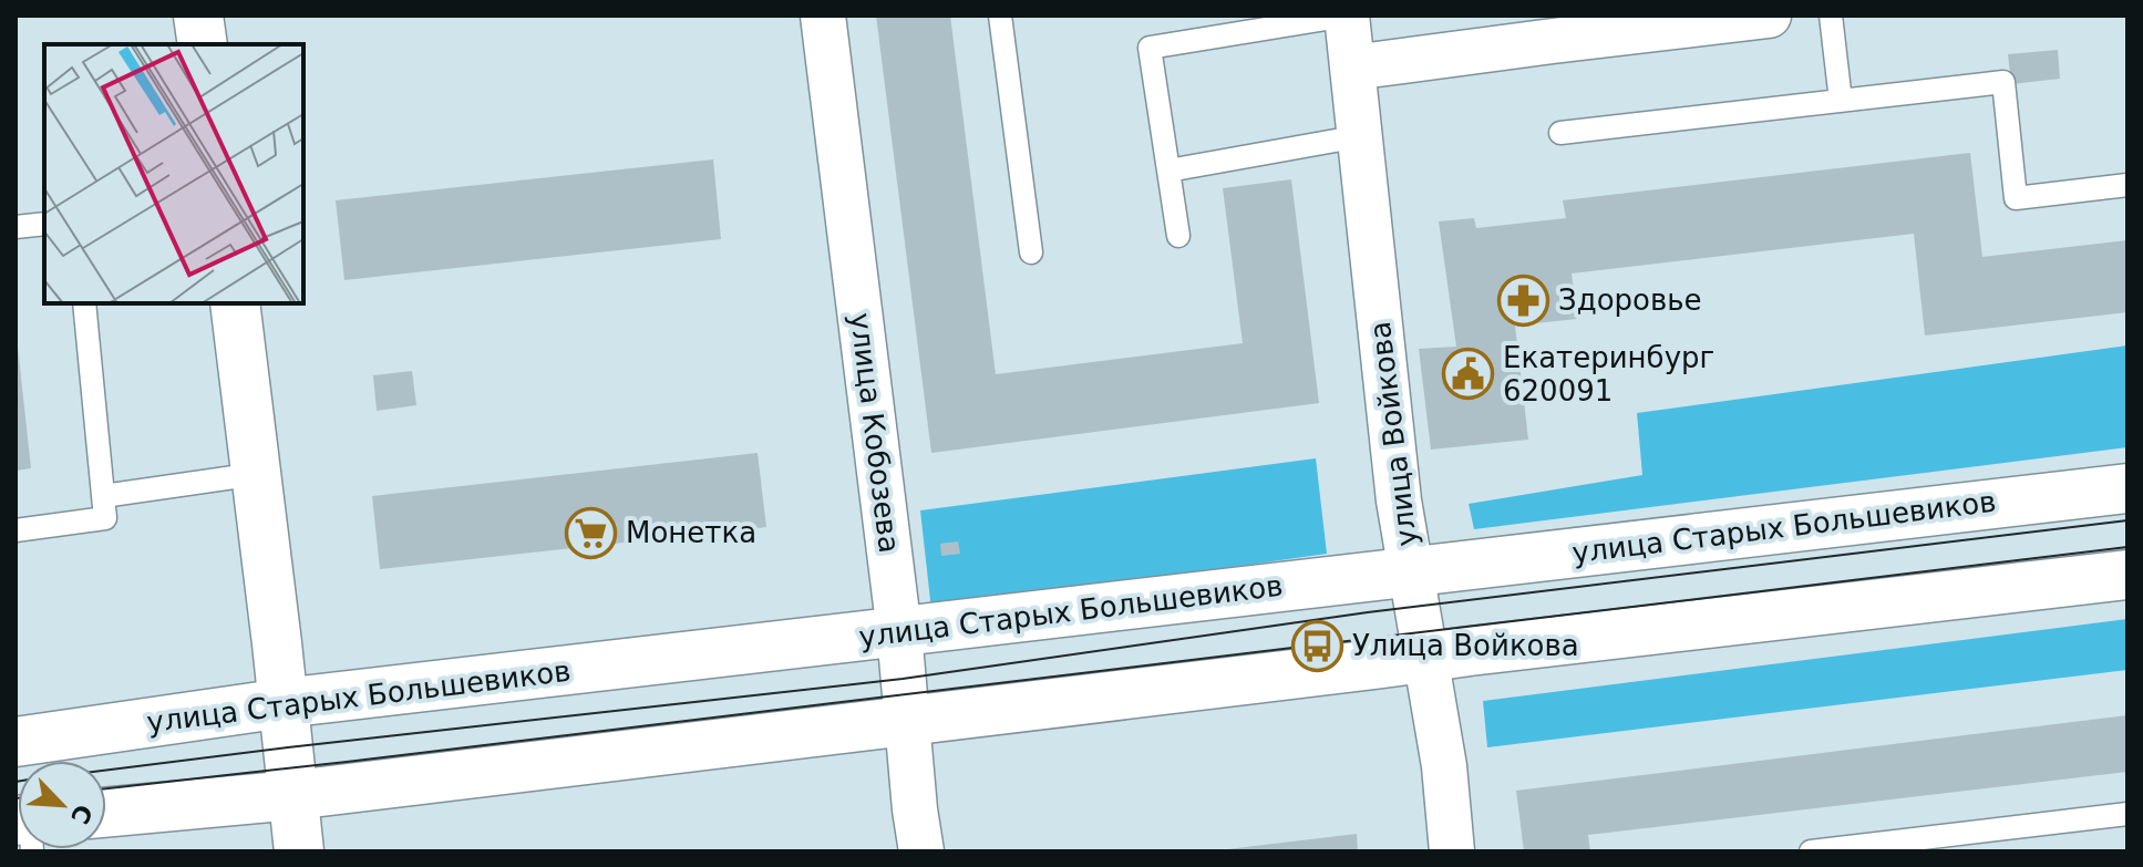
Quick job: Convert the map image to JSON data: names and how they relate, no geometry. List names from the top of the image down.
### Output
{
  "streets": {
    "main road": ["улица Старых Большевиков"],
    "street": ["улица Кобозева", "улица Войкова"]
  },
  "crossings": [
    ["улица Кобозева", "улица Старых Большевиков"],
    ["улица Войкова", "улица Старых Большевиков"]
  ],
  "places": {
    "pharmacy": ["Здоровье"],
    "public building": ["Екатеринбург 620091"],
    "supermarket": ["Монетка"],
    "bus stop": ["Улица Войкова"]
  },
  "north": "bottom right"
}
